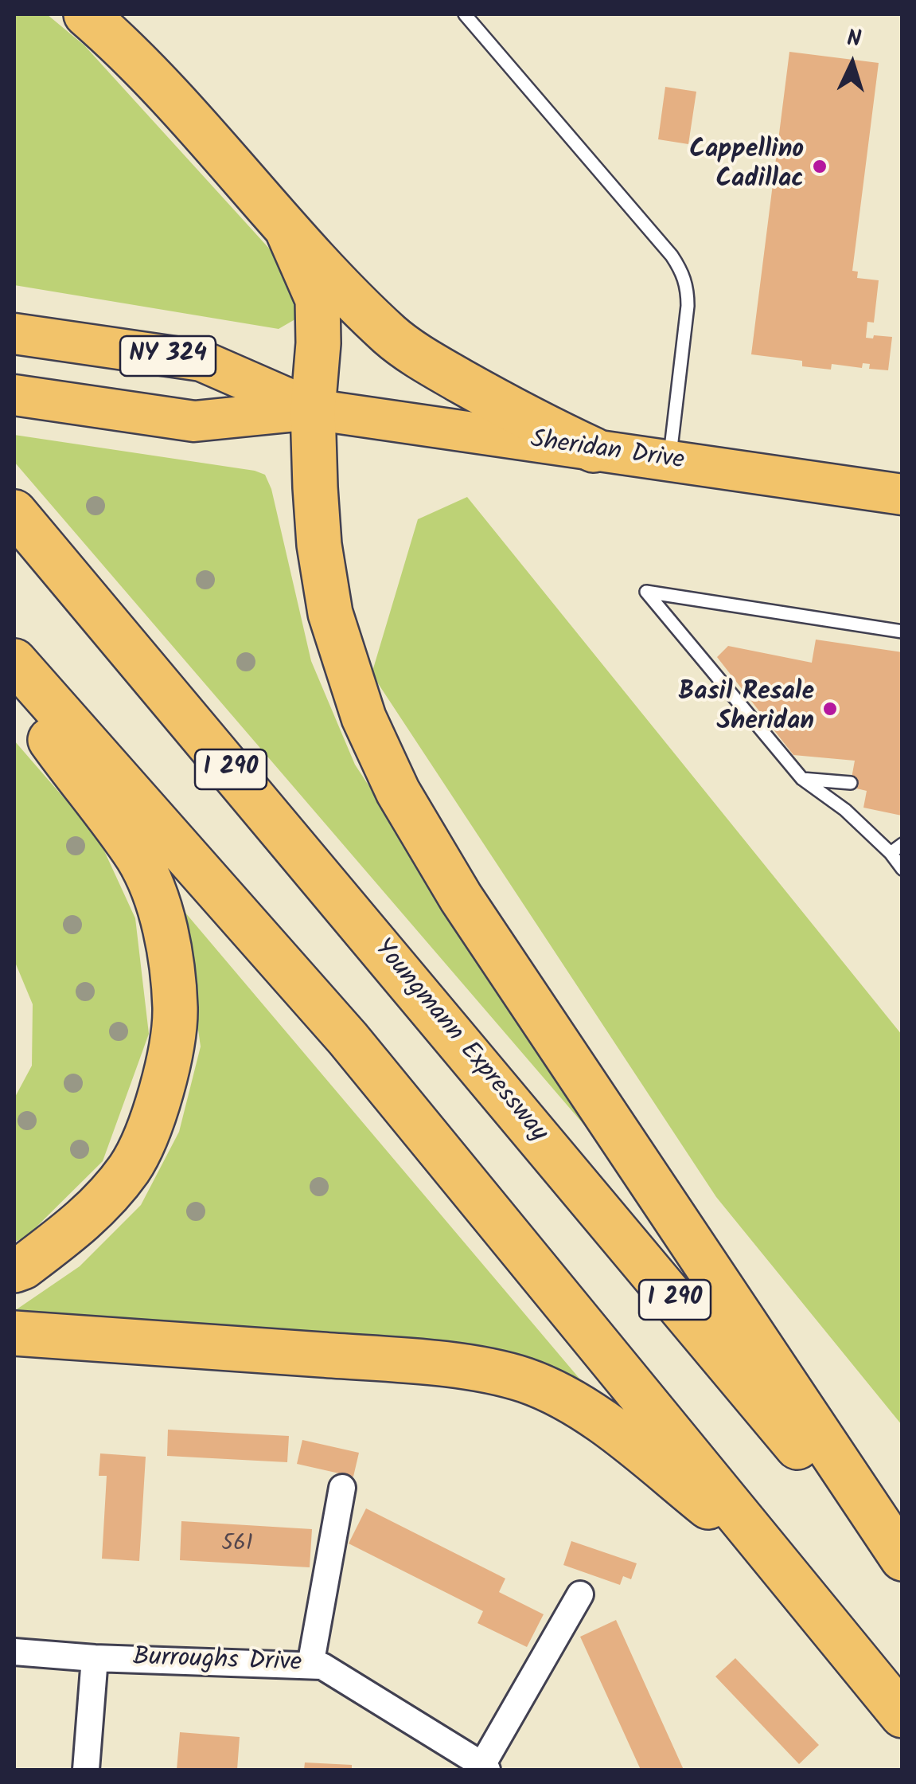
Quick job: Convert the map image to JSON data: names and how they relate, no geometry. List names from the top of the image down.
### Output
{
  "streets": {
    "highway": ["I 290", "Youngmann Expressway"],
    "main road": ["NY 324", "Sheridan Drive"],
    "street": ["Burroughs Drive"]
  },
  "places": ["Cappellino Cadillac", "Basil Resale Sheridan"],
  "house_numbers": ["561"],
  "north": "top"
}
